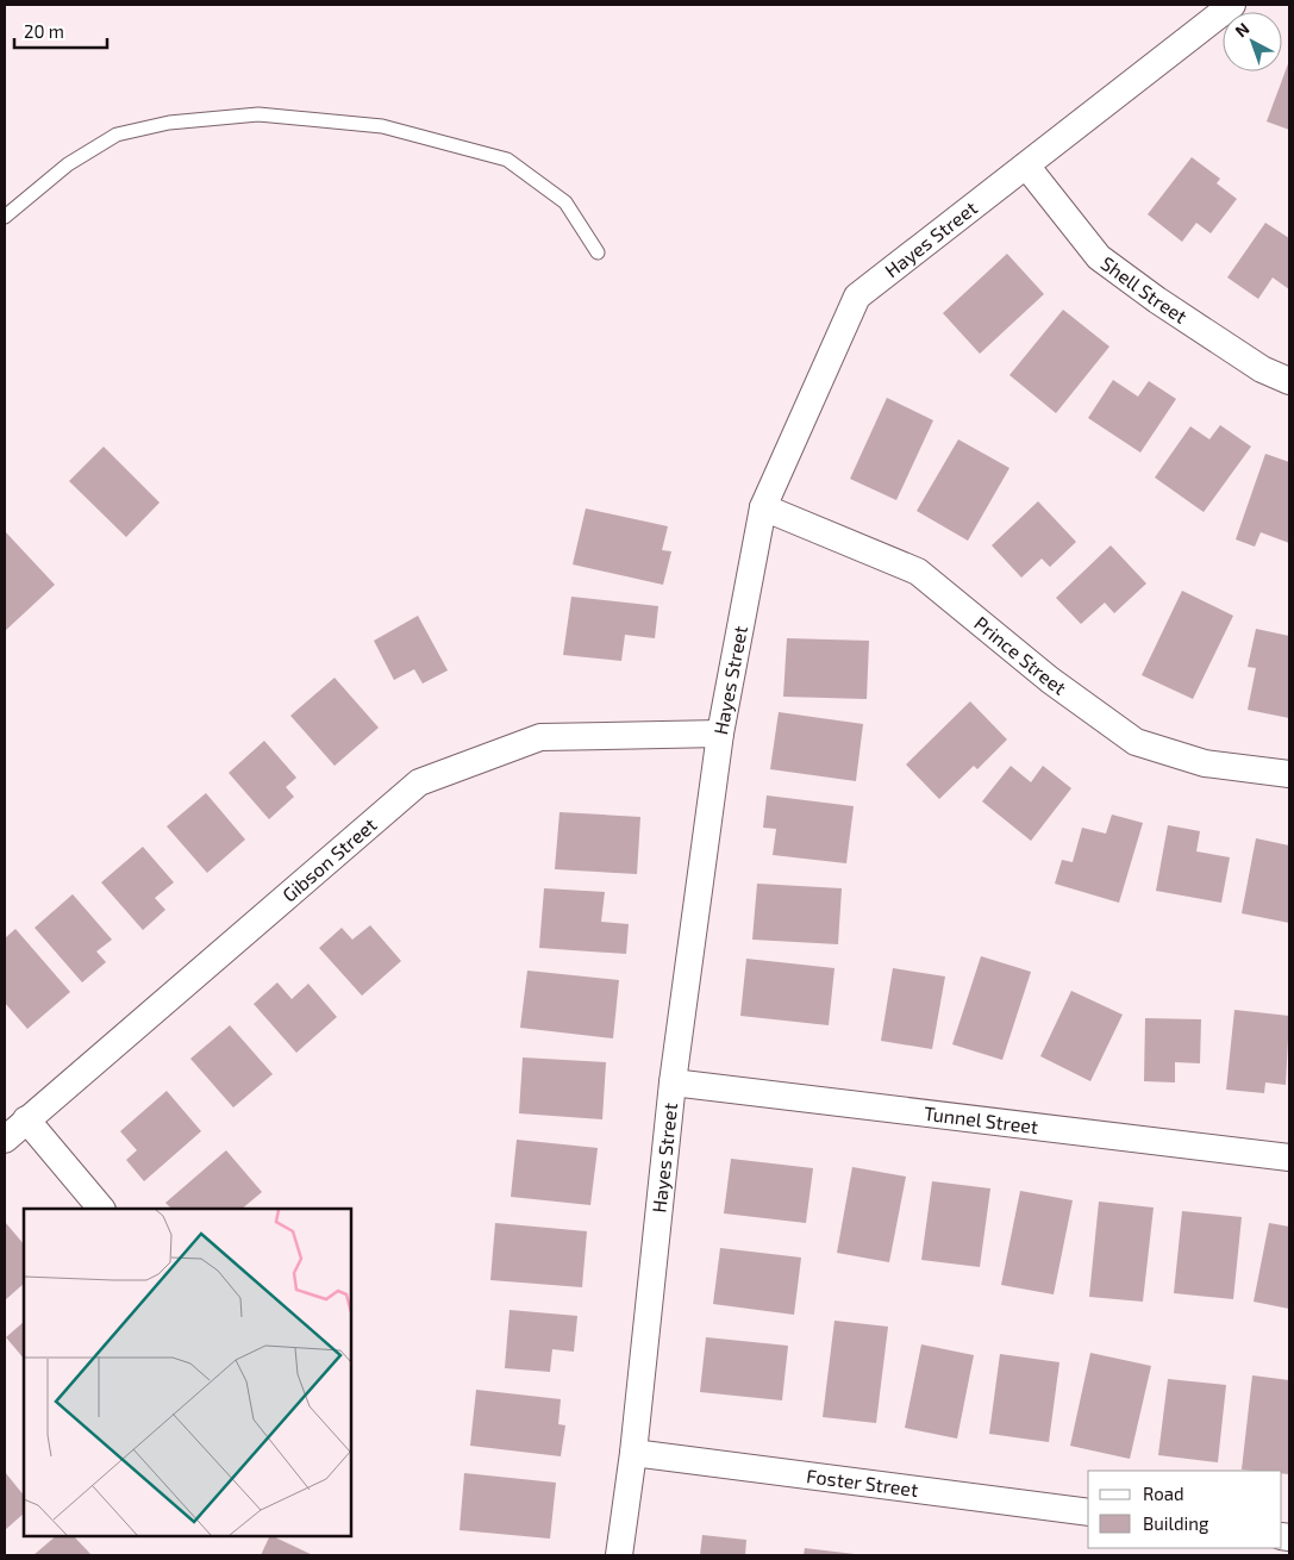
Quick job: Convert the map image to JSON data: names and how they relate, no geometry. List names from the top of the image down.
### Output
{
  "streets": {
    "street": [
      "Hayes Street",
      "Shell Street",
      "Prince Street",
      "Gibson Street",
      "Tunnel Street",
      "Foster Street"
    ]
  },
  "crossings": [
    ["Hayes Street", "Shell Street"],
    ["Hayes Street", "Prince Street"],
    ["Hayes Street", "Gibson Street"],
    ["Hayes Street", "Tunnel Street"],
    ["Hayes Street", "Foster Street"]
  ],
  "legend": ["Road", "Building"],
  "scale_bar": "20 m",
  "north": "top left"
}
